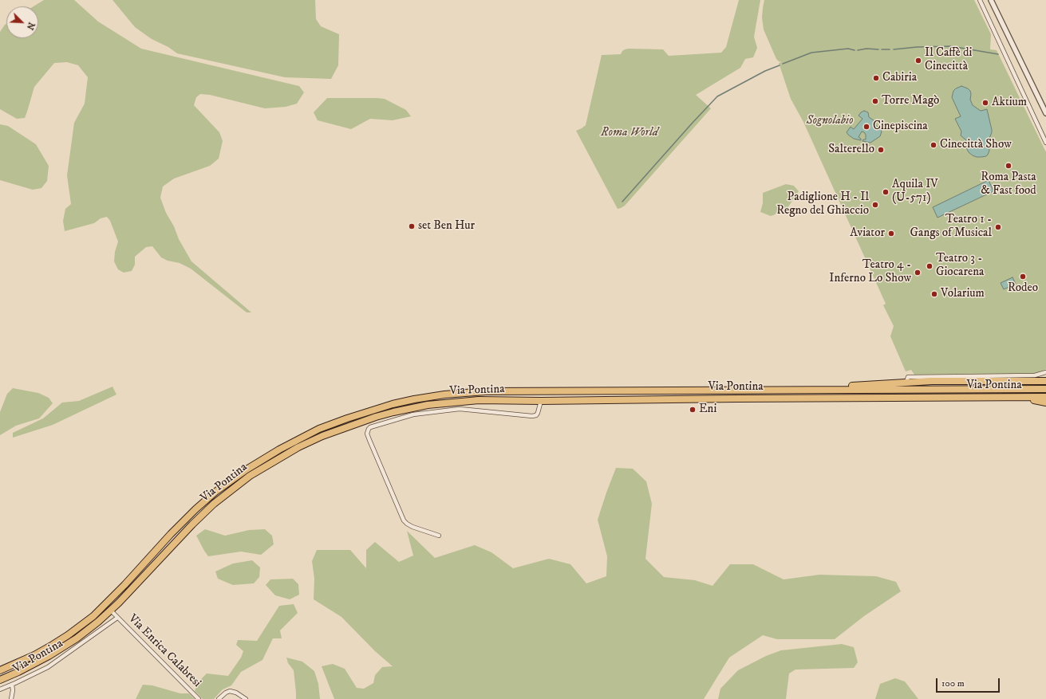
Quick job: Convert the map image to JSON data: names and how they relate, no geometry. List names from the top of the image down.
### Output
{
  "streets": {
    "highway": ["Via Pontina"],
    "street": ["Via Enrica Calabresi"]
  },
  "crossings": [
    ["Via Pontina", "Via Enrica Calabresi"]
  ],
  "parks": ["Sognolabio", "Roma World"],
  "places": [
    "Il Caffè di Cinecittà",
    "Cabiria",
    "Torre Magò",
    "Aktium",
    "Cinepiscina",
    "Cinecittà Show",
    "Salterello",
    "Roma Pasta & Fast food",
    "Aquila IV (U-571)",
    "Padiglione H - Il Regno del Ghiaccio",
    "set Ben Hur",
    "Teatro 1 - Gangs of Musical",
    "Aviator",
    "Teatro 3 - Giocarena",
    "Teatro 4 - Inferno Lo Show",
    "Rodeo",
    "Volarium",
    "Eni"
  ],
  "scale_bar": "100 m",
  "north": "bottom right"
}
